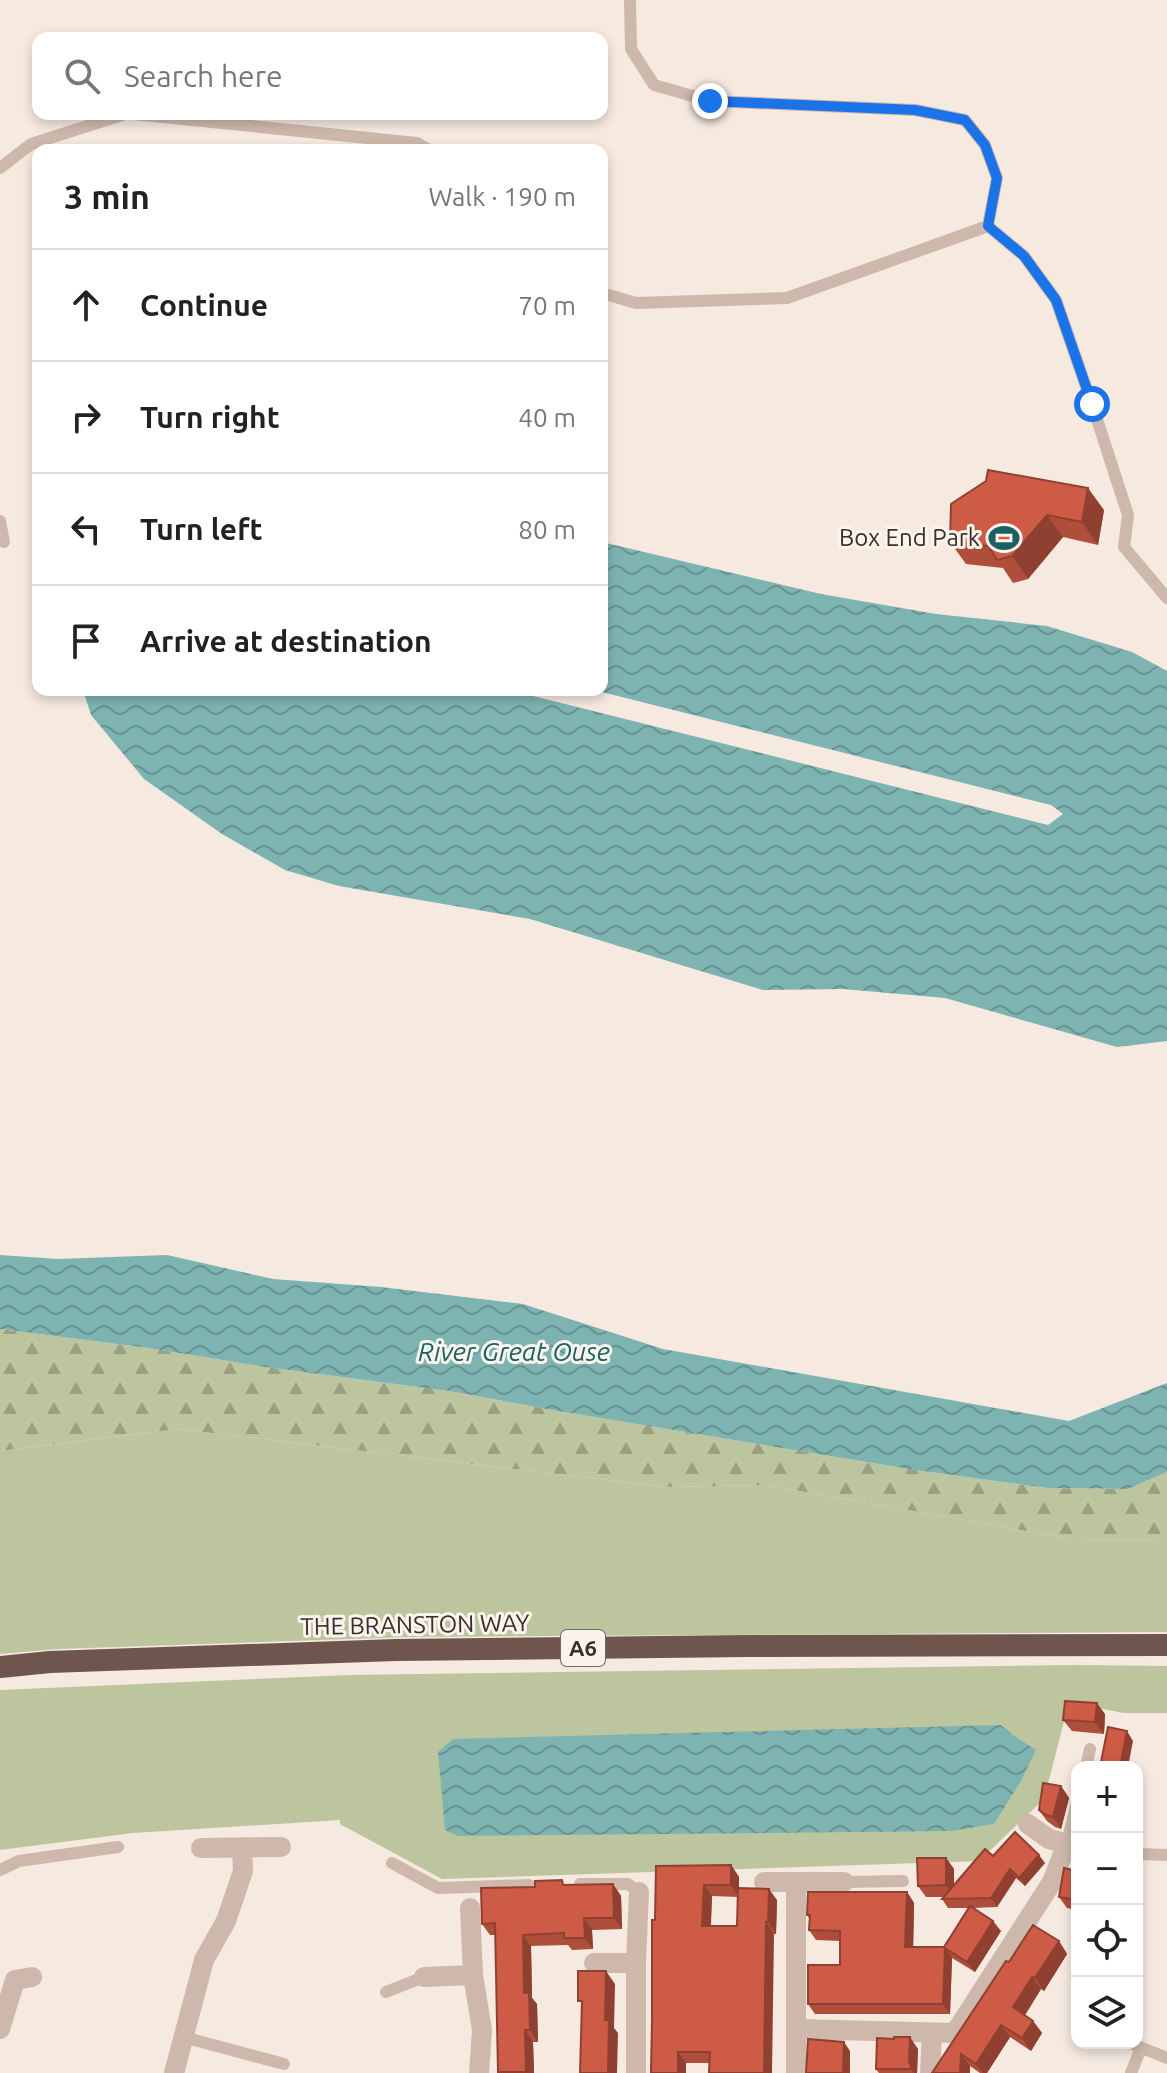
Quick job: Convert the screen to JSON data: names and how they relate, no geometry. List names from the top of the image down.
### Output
{
  "streets": {
    "highway": ["THE BRANSTON WAY", "A6"]
  },
  "water": ["River Great Ouse"],
  "places": {
    "sports": ["Box End Park"]
  },
  "page": {
    "search": "Search here",
    "heading": ["3 min", "Walk · 190 m"],
    "list": [
      ["Continue", "70 m"],
      ["Turn right", "40 m"],
      ["Turn left", "80 m"],
      "Arrive at destination"
    ],
    "map_buttons": ["+", "−"]
  }
}
